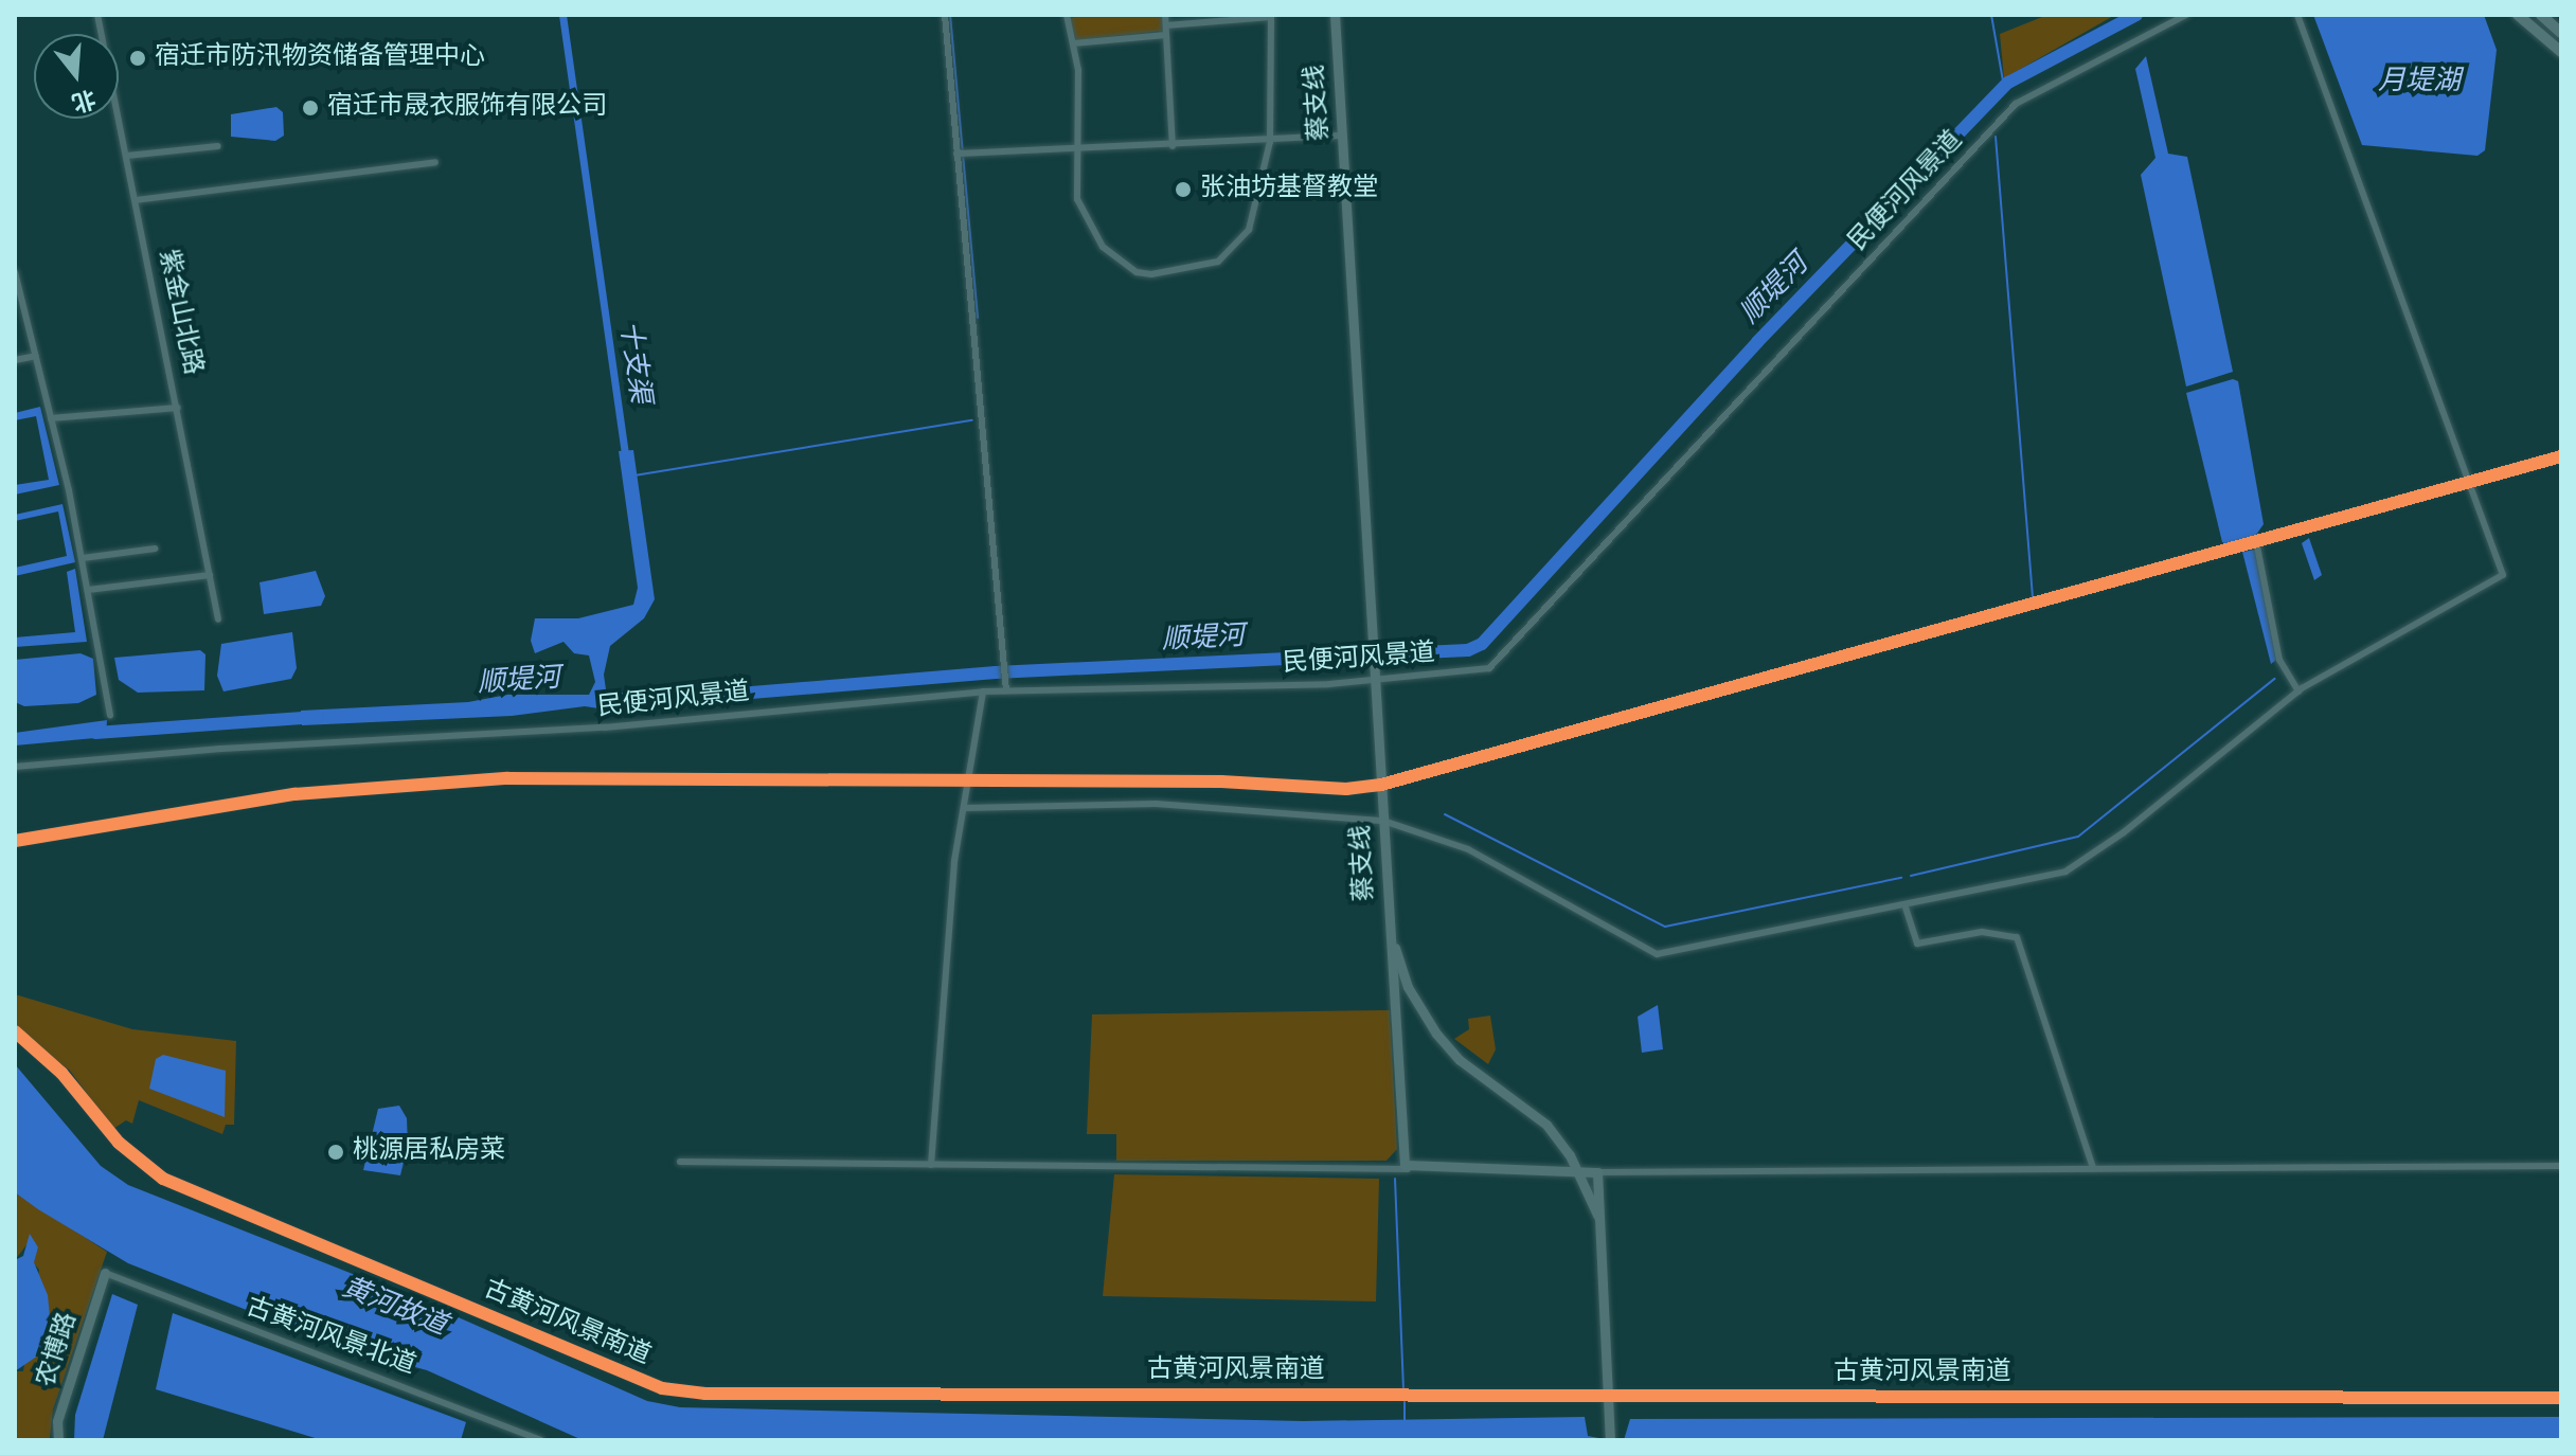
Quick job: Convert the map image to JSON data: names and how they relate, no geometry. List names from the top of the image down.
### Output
{
  "streets": {
    "street": [
      "蔡支线",
      "民便河风景道",
      "紫金山北路",
      "古黄河风景南道",
      "古黄河风景北道",
      "农博路"
    ]
  },
  "crossings": [
    ["蔡支线", "民便河风景道"],
    ["古黄河风景北道", "农博路"]
  ],
  "water": [
    "月堤湖",
    "顺堤河",
    "十支渠",
    "黄河故道"
  ],
  "places": [
    "宿迁市防汛物资储备管理中心",
    "宿迁市晟衣服饰有限公司",
    "张油坊基督教堂",
    "桃源居私房菜"
  ],
  "north": "bottom"
}
